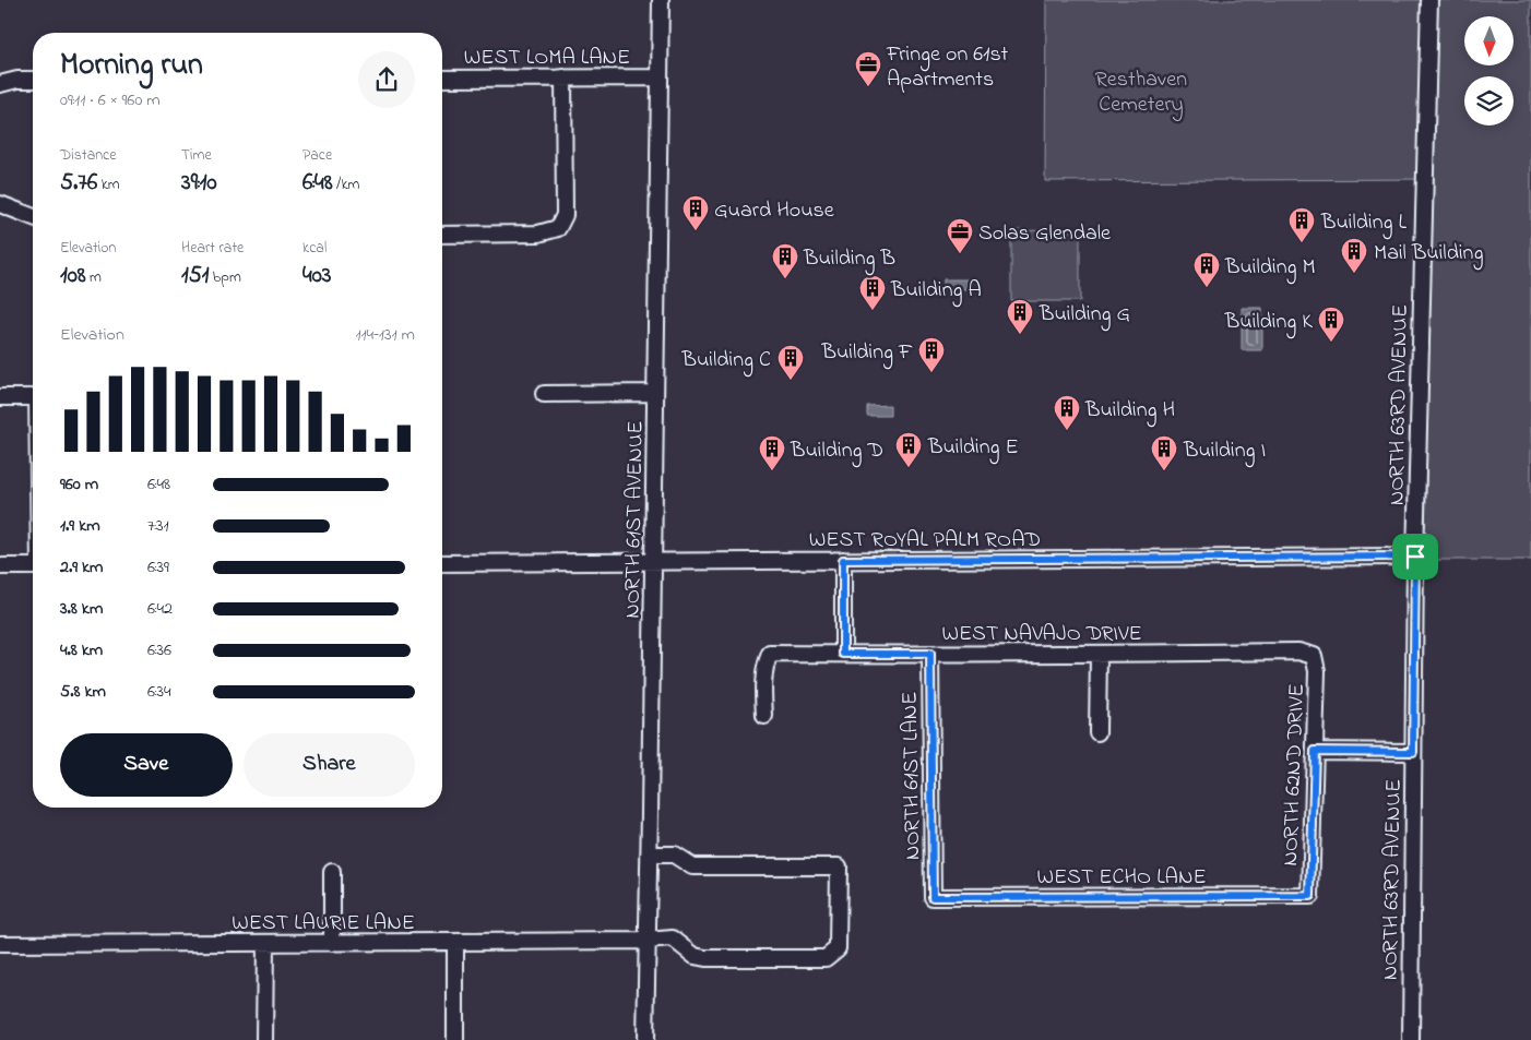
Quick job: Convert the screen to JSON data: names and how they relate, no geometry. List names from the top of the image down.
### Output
{
  "streets": {
    "street": [
      "WEST LOMA LANE",
      "NORTH 63RD AVENUE",
      "NORTH 61ST AVENUE",
      "WEST ROYAL PALM ROAD",
      "WEST NAVAJO DRIVE",
      "NORTH 62ND DRIVE",
      "NORTH 61ST LANE",
      "WEST ECHO LANE",
      "WEST LAURIE LANE"
    ]
  },
  "crossings": [
    ["WEST LOMA LANE", "NORTH 61ST AVENUE"],
    ["NORTH 63RD AVENUE", "WEST ROYAL PALM ROAD"],
    ["NORTH 61ST AVENUE", "WEST ROYAL PALM ROAD"],
    ["NORTH 61ST AVENUE", "WEST LAURIE LANE"],
    ["WEST NAVAJO DRIVE", "NORTH 62ND DRIVE"],
    ["WEST NAVAJO DRIVE", "NORTH 61ST LANE"],
    ["NORTH 62ND DRIVE", "WEST ECHO LANE"],
    ["NORTH 61ST LANE", "WEST ECHO LANE"]
  ],
  "parks": ["Resthaven Cemetery"],
  "places": {
    "office": ["Fringe on 61st Apartments", "Solas Glendale"],
    "building": [
      "Guard House",
      "Building L",
      "Mail Building",
      "Building B",
      "Building M",
      "Building A",
      "Building G",
      "Building K",
      "Building F",
      "Building C",
      "Building H",
      "Building E",
      "Building D",
      "Building I"
    ]
  },
  "north": "bottom",
  "page": {
    "heading": ["Morning run", "09:11 · 6 × 960 m"],
    "stats": [
      ["Distance", "5.76 km"],
      ["Time", "39:10"],
      ["Pace", "6:48 /km"],
      ["Elevation", "108 m"],
      ["Heart rate", "151 bpm"],
      ["kcal", "403"]
    ],
    "chart": ["Elevation", "114–131 m"],
    "list": [
      {
        "name": "960 m",
        "note": "6:48"
      },
      {
        "name": "1.9 km",
        "note": "7:31"
      },
      {
        "name": "2.9 km",
        "note": "6:39"
      },
      {
        "name": "3.8 km",
        "note": "6:42"
      },
      {
        "name": "4.8 km",
        "note": "6:36"
      },
      {
        "name": "5.8 km",
        "note": "6:34"
      }
    ],
    "buttons": ["Save", "Share"]
  }
}
